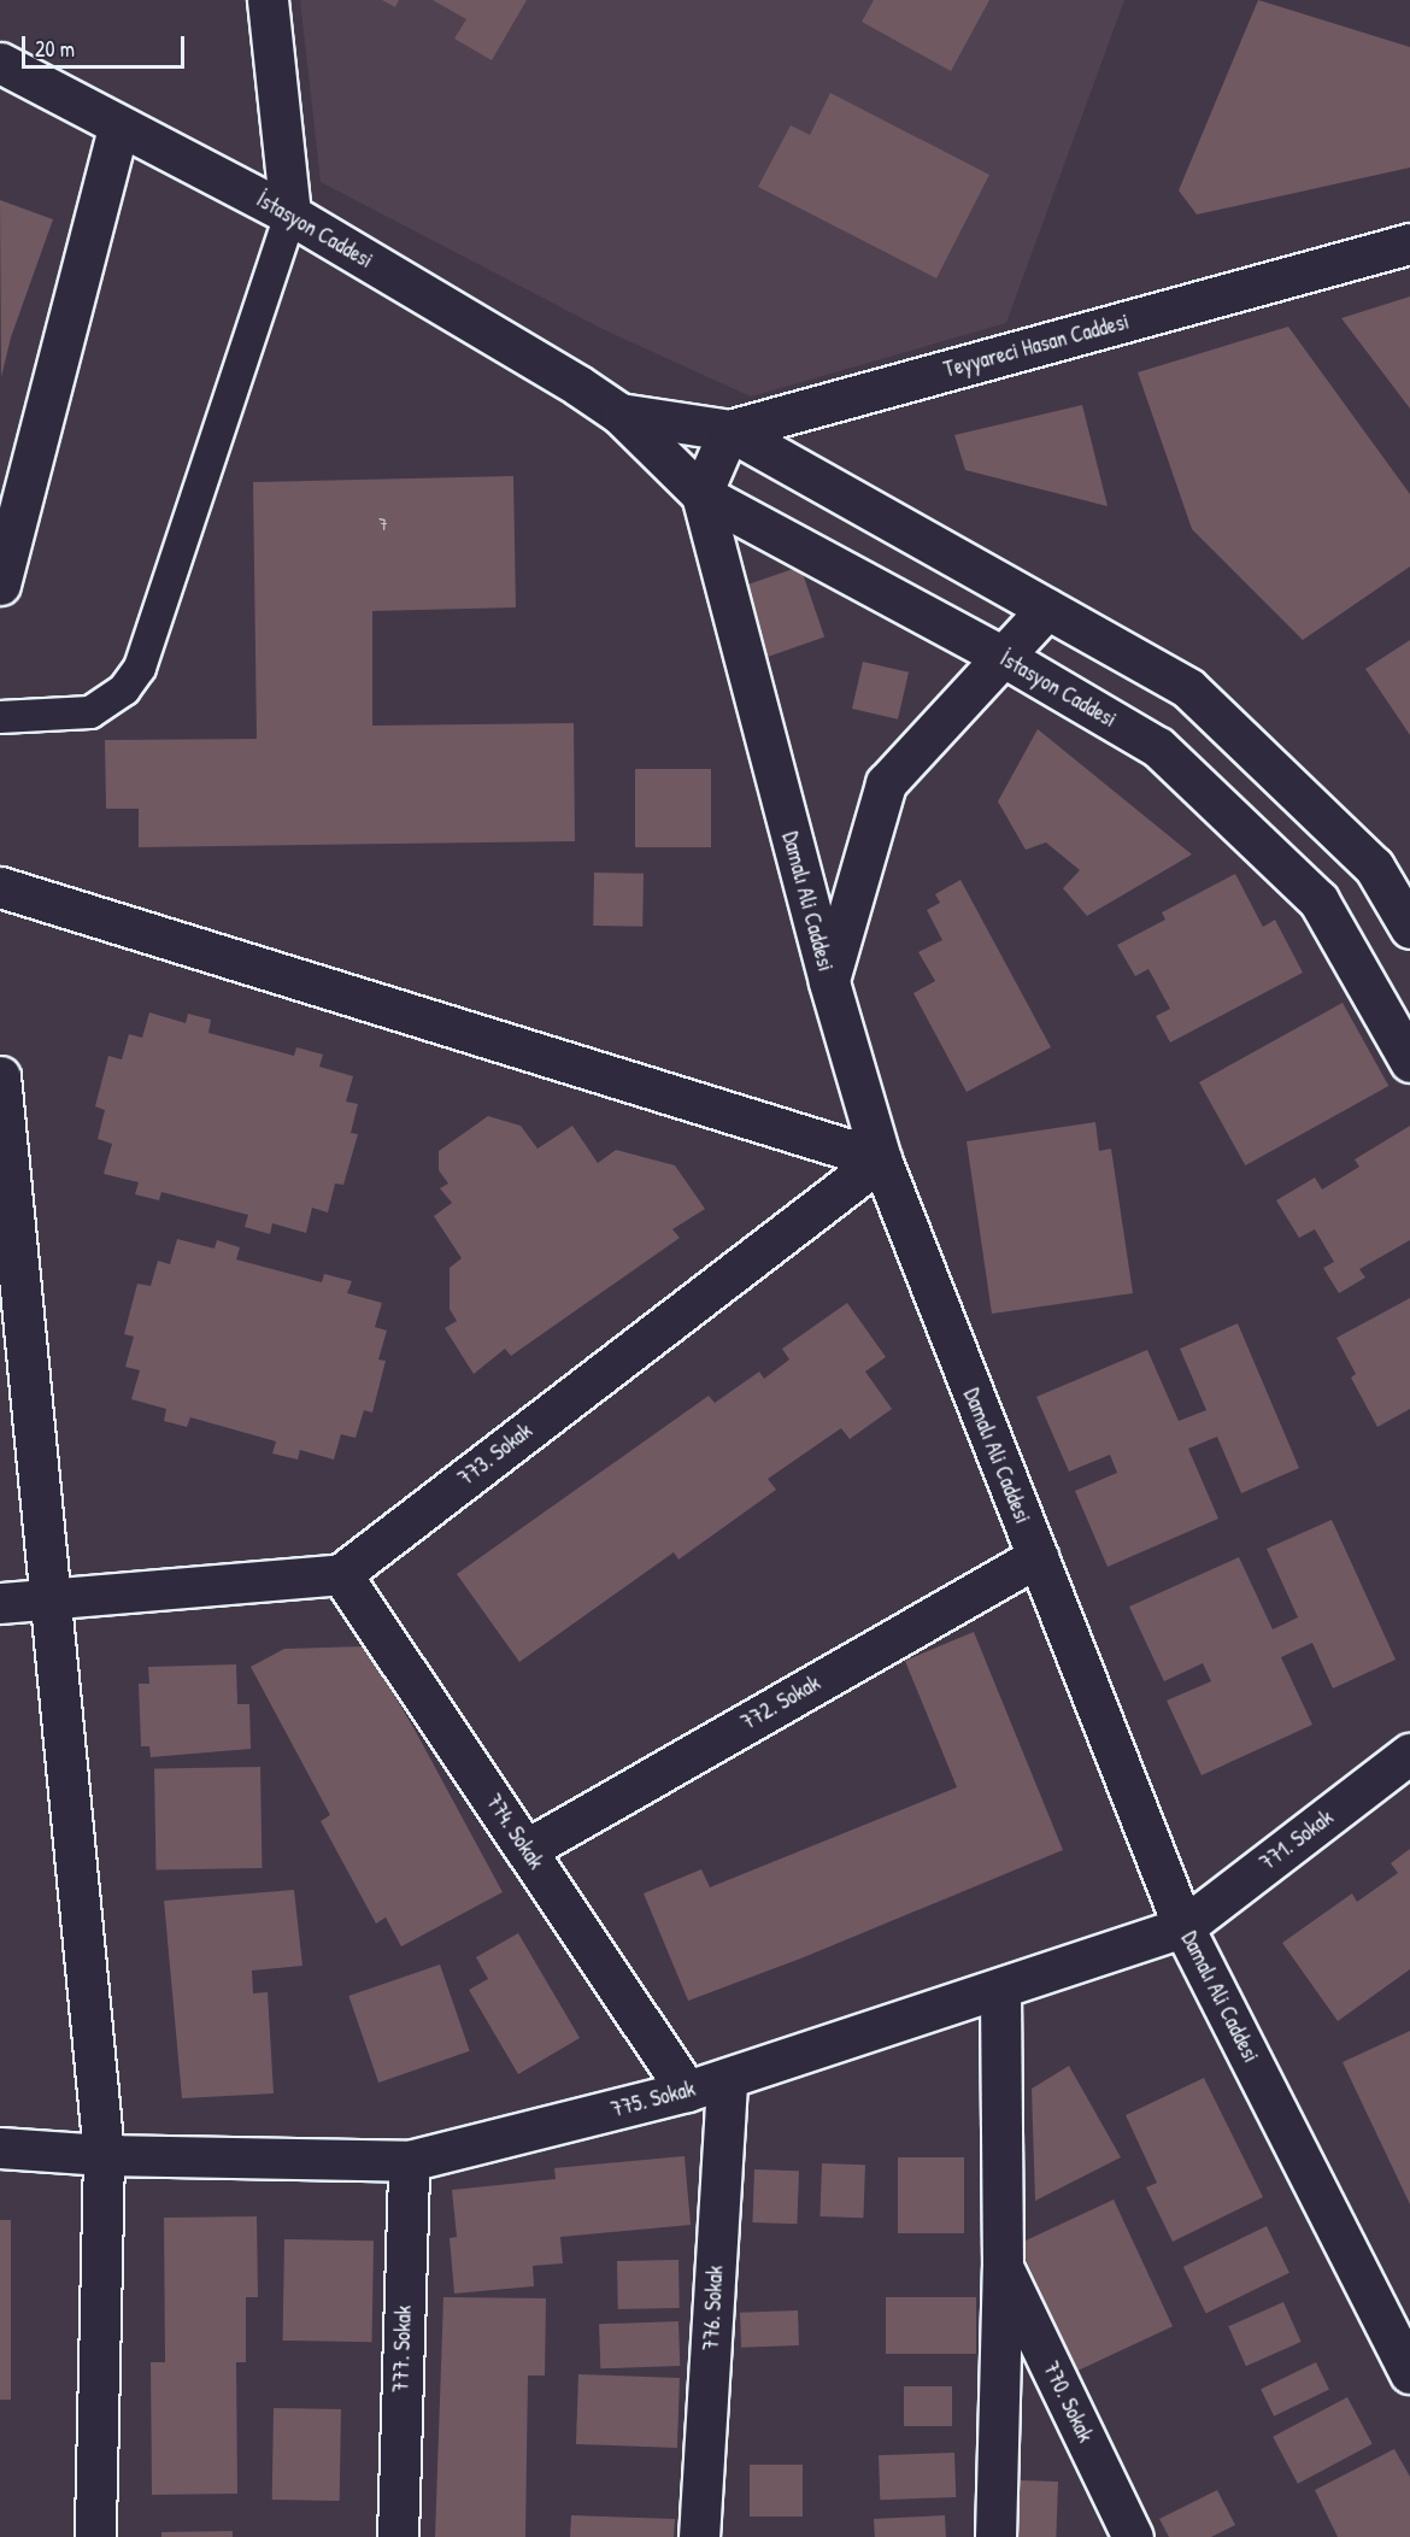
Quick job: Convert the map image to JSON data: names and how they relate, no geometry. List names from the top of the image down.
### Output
{
  "streets": {
    "street": [
      "İstasyon Caddesi",
      "Teyyareci Hasan Caddesi",
      "Damalı Ali Caddesi",
      "773. Sokak",
      "772. Sokak",
      "774. Sokak",
      "771. Sokak",
      "775. Sokak",
      "776. Sokak",
      "777. Sokak",
      "770. Sokak"
    ]
  },
  "crossings": [
    ["İstasyon Caddesi", "Teyyareci Hasan Caddesi"],
    ["İstasyon Caddesi", "Damalı Ali Caddesi"],
    ["Damalı Ali Caddesi", "773. Sokak"],
    ["Damalı Ali Caddesi", "772. Sokak"],
    ["Damalı Ali Caddesi", "771. Sokak"],
    ["Damalı Ali Caddesi", "775. Sokak"],
    ["773. Sokak", "774. Sokak"],
    ["772. Sokak", "774. Sokak"],
    ["774. Sokak", "775. Sokak"],
    ["771. Sokak", "775. Sokak"],
    ["775. Sokak", "776. Sokak"],
    ["775. Sokak", "777. Sokak"],
    ["775. Sokak", "770. Sokak"]
  ],
  "house_numbers": ["7"],
  "scale_bar": "20 m"
}
